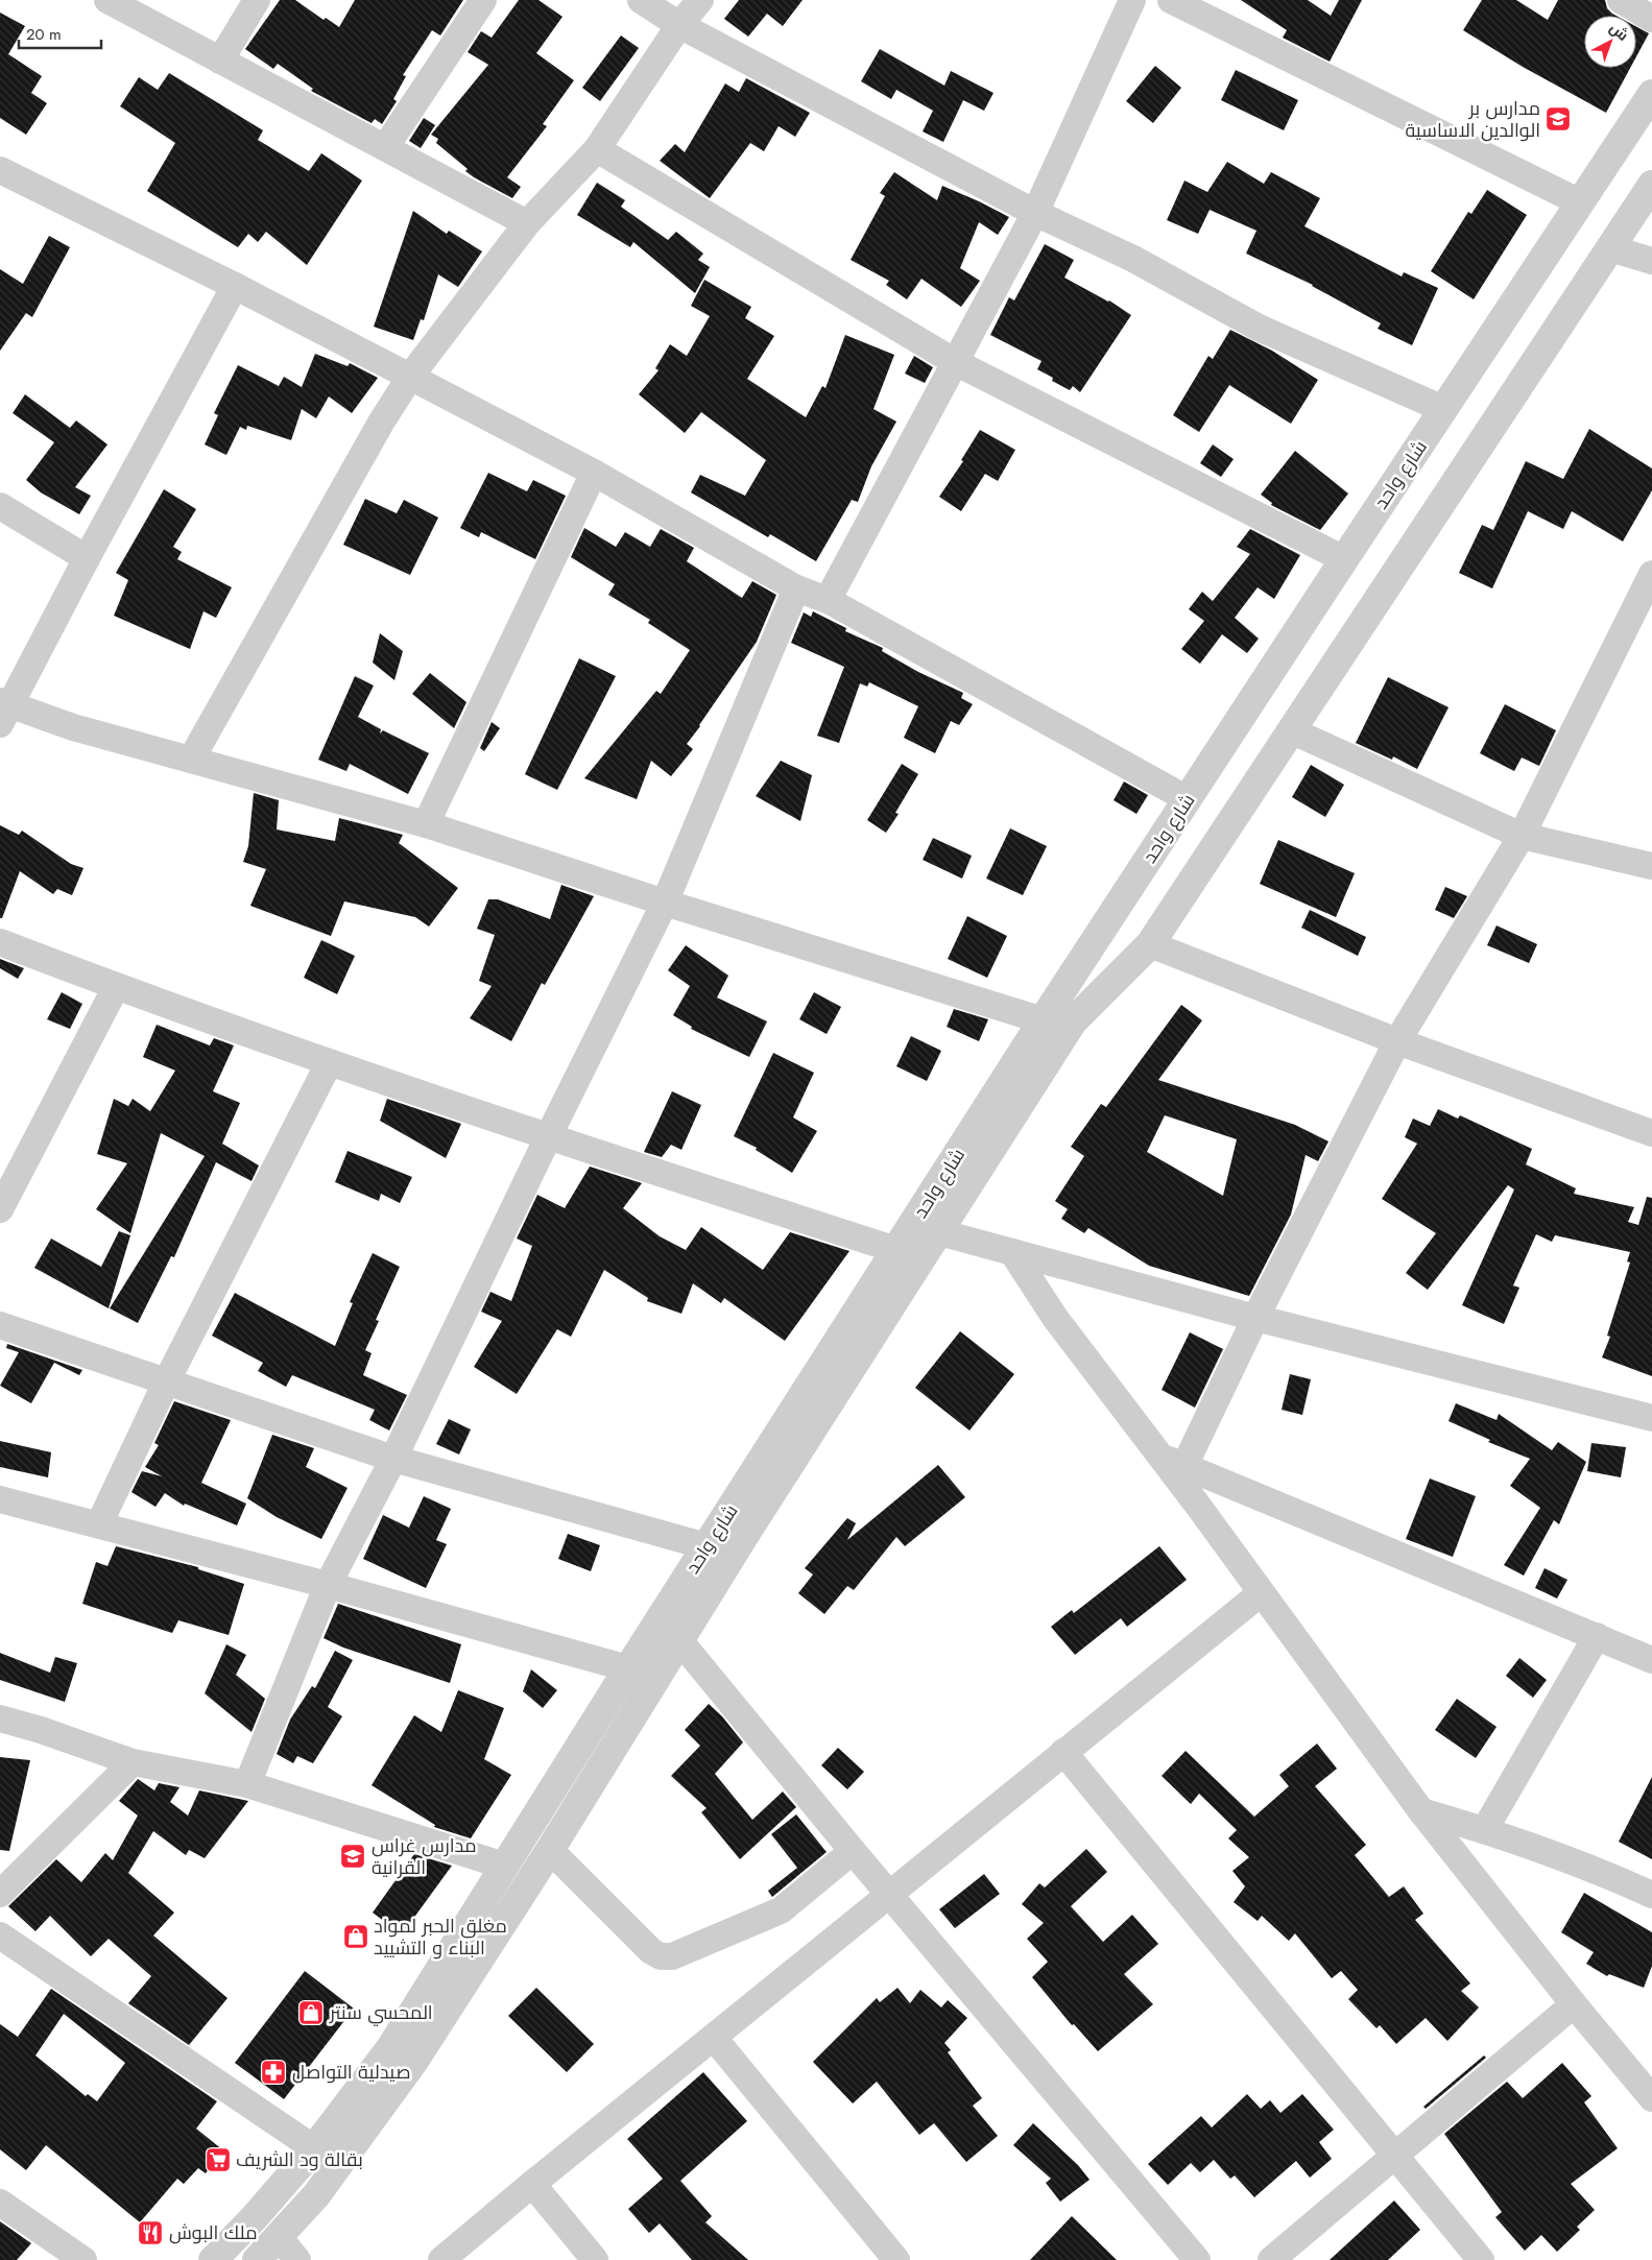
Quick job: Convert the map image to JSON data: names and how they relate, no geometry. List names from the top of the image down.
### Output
{
  "streets": {
    "street": ["شارع واحد"]
  },
  "places": {
    "school or university": ["مدارس بر الوالدين الاساسية", "مدارس غراس القرانية"],
    "shop": ["مغلق الحبر لمواد البناء و التشييد", "المحسي سنتر"],
    "pharmacy": ["صيدلية التواصل"],
    "supermarket": ["بقالة ود الشريف"],
    "restaurant": ["ملك البوش"]
  },
  "scale_bar": "20 m",
  "north": "top right"
}
